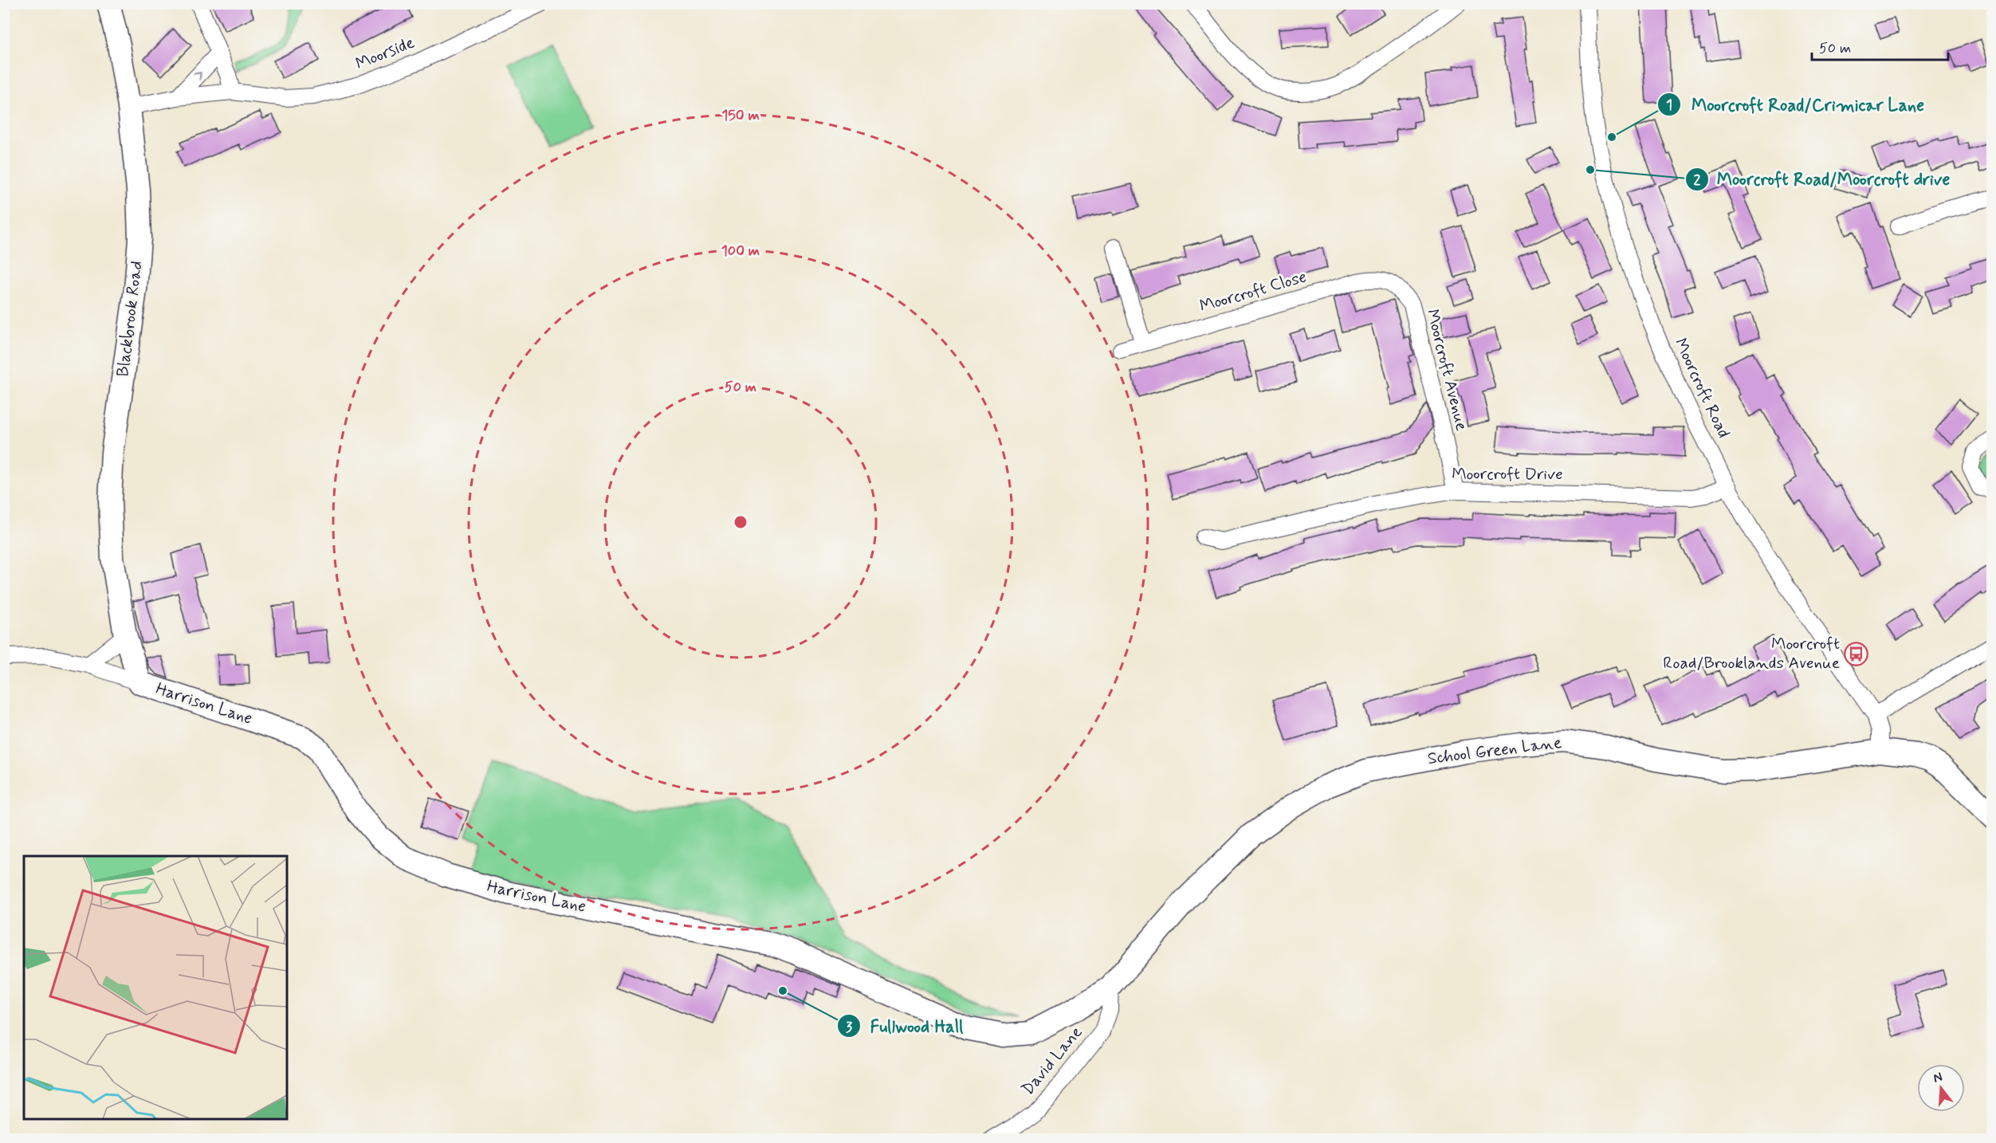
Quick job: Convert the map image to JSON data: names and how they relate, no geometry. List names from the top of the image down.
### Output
{
  "streets": {
    "street": [
      "Moorside",
      "Moorcroft Close",
      "Blackbrook Road",
      "Moorcroft Avenue",
      "Moorcroft Road",
      "Moorcroft Drive",
      "Harrison Lane",
      "School Green Lane",
      "David Lane"
    ]
  },
  "crossings": [
    ["Moorside", "Blackbrook Road"],
    ["Moorcroft Close", "Moorcroft Avenue"],
    ["Blackbrook Road", "Harrison Lane"],
    ["Moorcroft Avenue", "Moorcroft Drive"],
    ["Moorcroft Road", "Moorcroft Drive"],
    ["Moorcroft Road", "School Green Lane"],
    ["Harrison Lane", "School Green Lane"],
    ["Harrison Lane", "David Lane"],
    ["School Green Lane", "David Lane"]
  ],
  "places": {
    "other": ["Moorcroft Road/Crimicar Lane", "Moorcroft Road/Moorcroft drive", "Fullwood Hall"],
    "bus stop": ["Moorcroft Road/Brooklands Avenue"]
  },
  "scale_bar": "50 m",
  "north": "top",
  "rings": ["150 m", "100 m", "50 m"]
}
